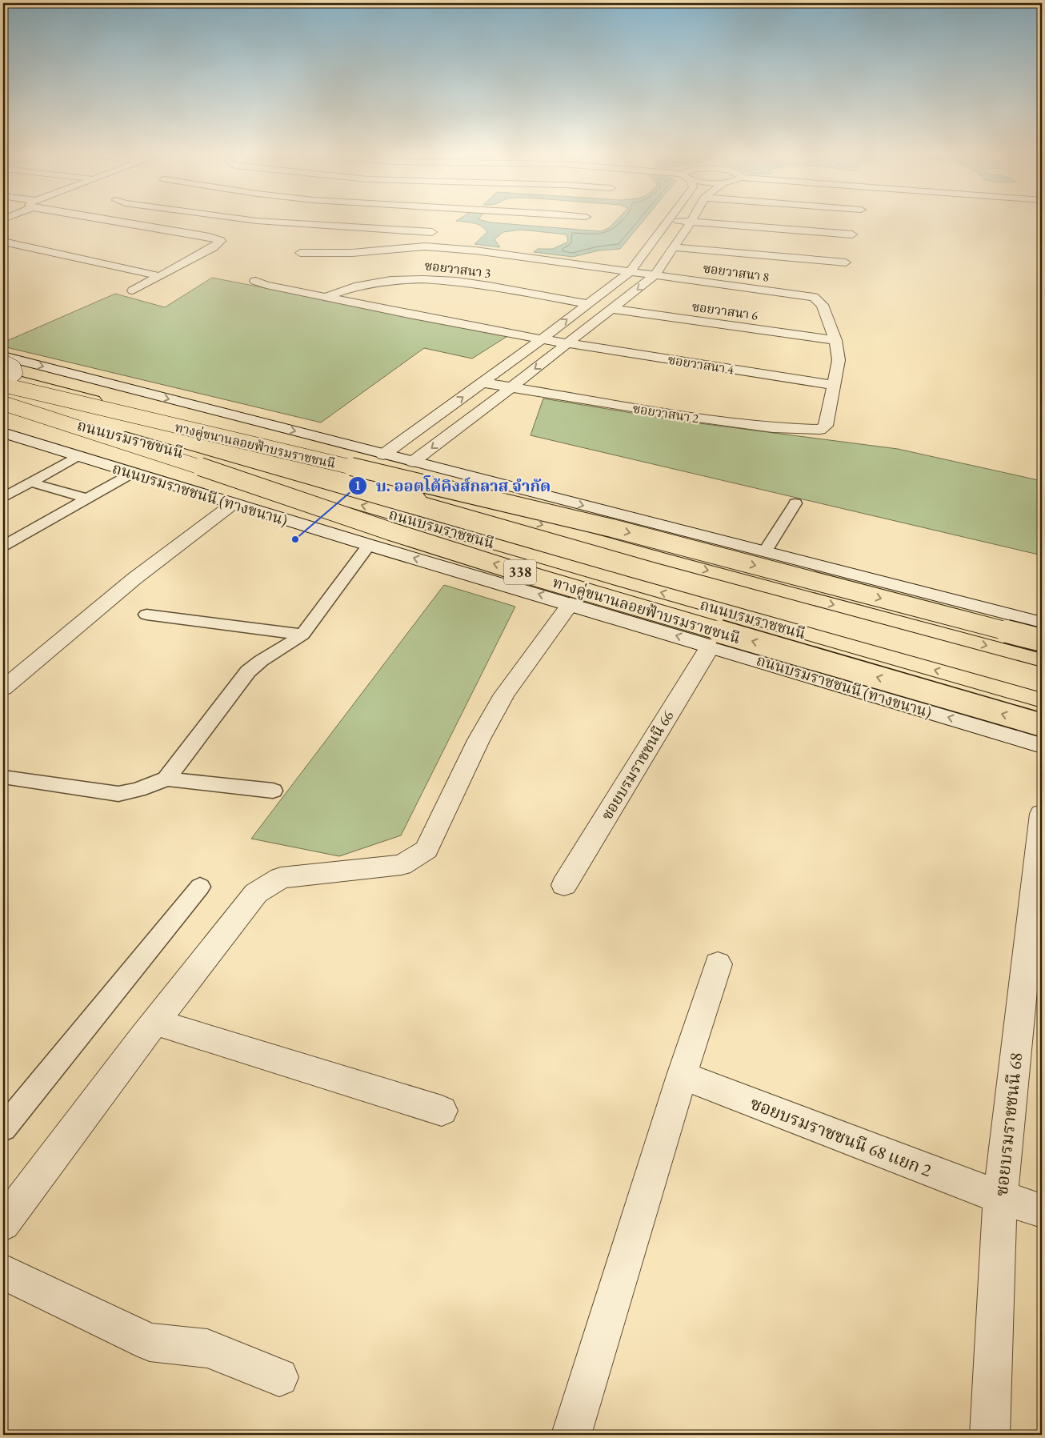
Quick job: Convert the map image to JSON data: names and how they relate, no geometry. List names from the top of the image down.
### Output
{
  "streets": {
    "main road": ["ถนนบรมราชชนนี", "ทางคู่ขนานลอยฟ้าบรมราชชนนี", "338"],
    "street": [
      "ซอยวาสนา 3",
      "ซอยวาสนา 8",
      "ซอยวาสนา 6",
      "ซอยวาสนา 4",
      "ซอยวาสนา 2",
      "ถนนบรมราชชนนี (ทางขนาน)",
      "ซอยบรมราชชนนี 66",
      "ซอยบรมราชชนนี 68",
      "ซอยบรมราชชนนี 68 แยก 2"
    ]
  },
  "crossings": [
    ["ซอยวาสนา 3", "ซอยวาสนา 4"],
    ["ซอยวาสนา 8", "ซอยวาสนา 6"],
    ["ซอยวาสนา 4", "ซอยวาสนา 2"],
    ["ถนนบรมราชชนนี", "ทางคู่ขนานลอยฟ้าบรมราชชนนี"],
    ["ถนนบรมราชชนนี (ทางขนาน)", "ซอยบรมราชชนนี 66"],
    ["ซอยบรมราชชนนี 68", "ซอยบรมราชชนนี 68 แยก 2"]
  ],
  "places": ["บ. ออตโต้คิงส์กลาส จำกัด"]
}
